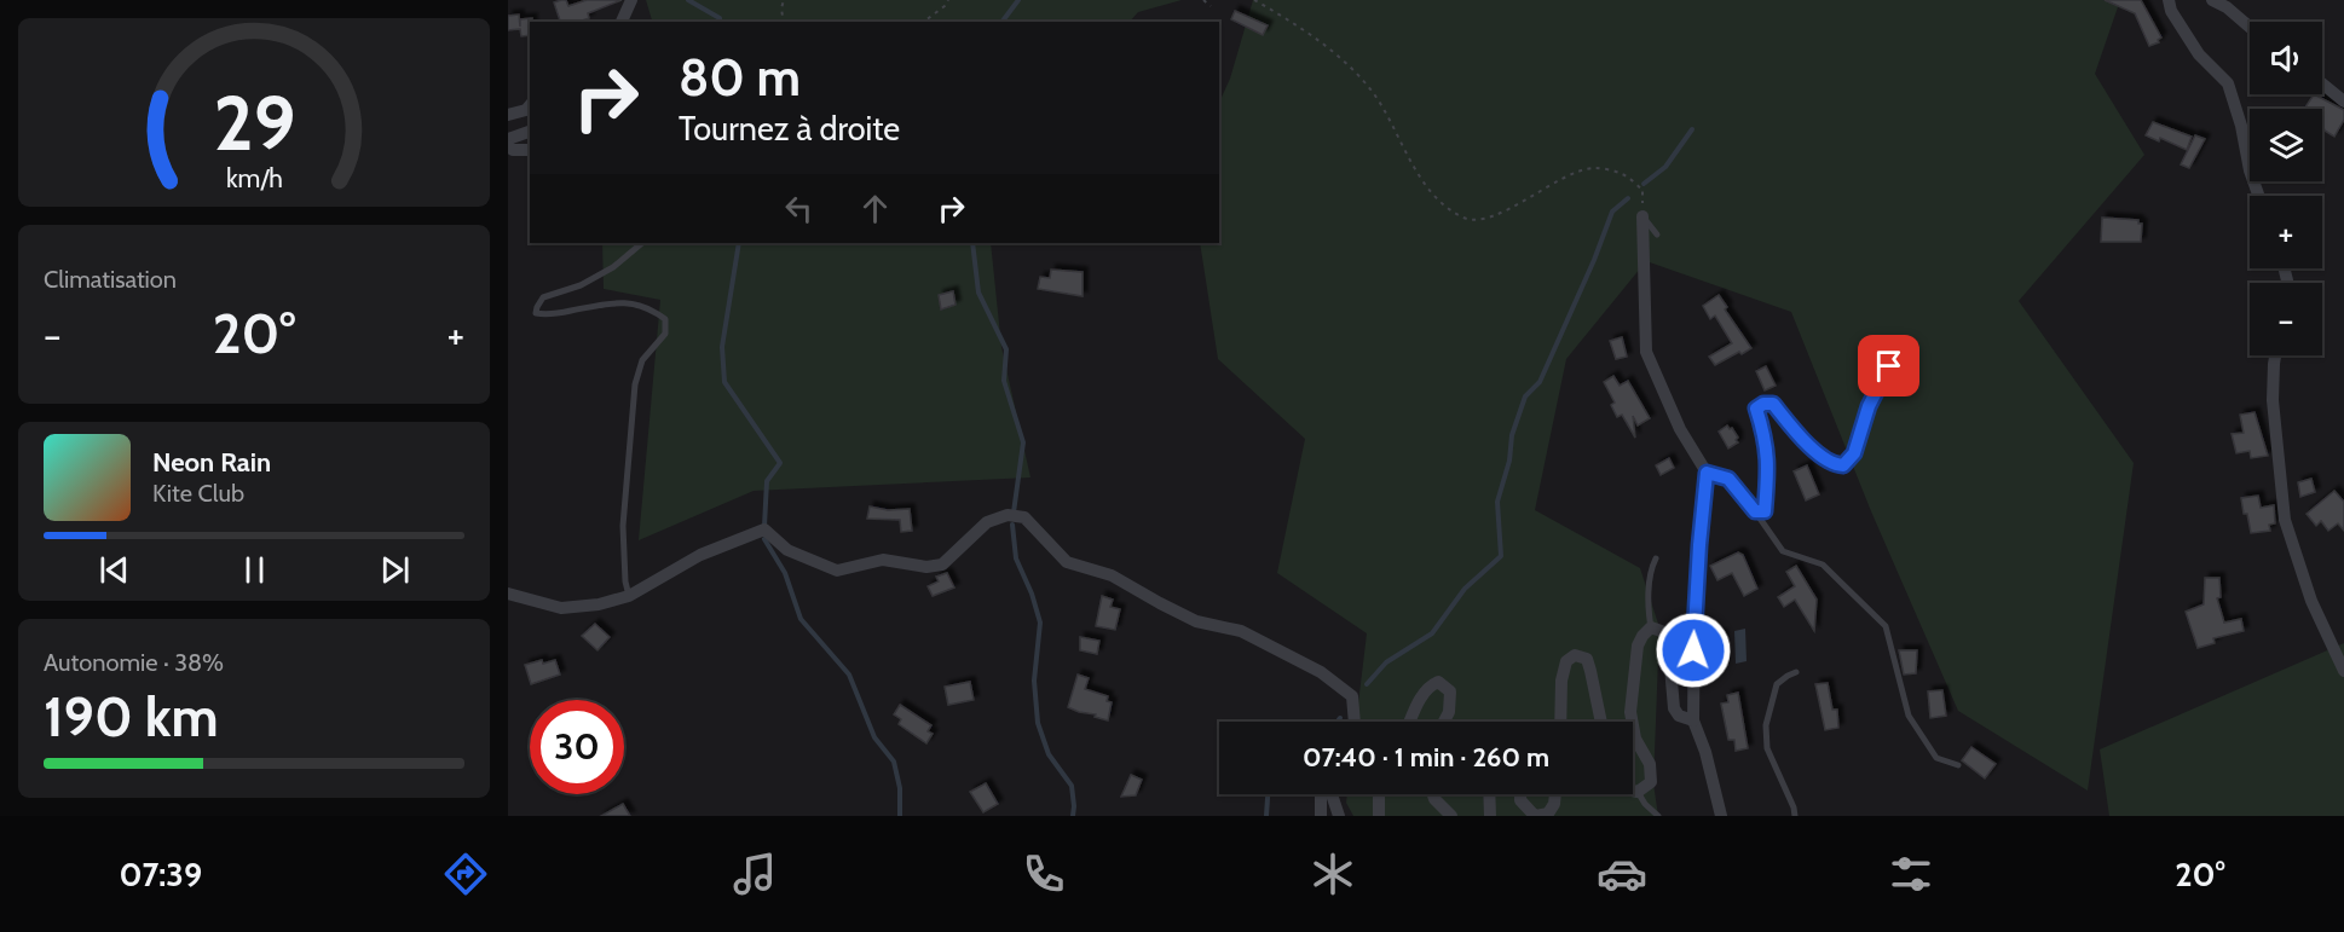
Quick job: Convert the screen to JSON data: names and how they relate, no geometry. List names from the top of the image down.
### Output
{
  "page": {
    "map_buttons": ["+", "−"],
    "turn": ["80 m", "Tournez à droite"],
    "tile": [
      "Climatisation",
      ["Autonomie · 38%", "190 km"]
    ],
    "heat": ["−", "20°", "+"],
    "song": ["Neon Rain", "Kite Club"],
    "limit": "30",
    "trip": "07:40 · 1 min · 260 m",
    "tabs": ["07:39", "20°"],
    "gauge": ["29", "km/h"]
  }
}
